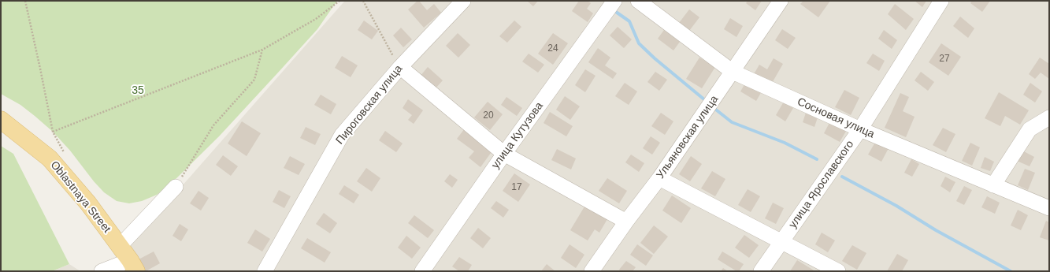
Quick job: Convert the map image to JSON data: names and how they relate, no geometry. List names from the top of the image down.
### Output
{
  "streets": {
    "main road": ["Oblastnaya Street"],
    "street": [
      "Пироговская улица",
      "Сосновая улица",
      "улица Кутузова",
      "Ульяновская улица",
      "улица Ярославского"
    ]
  },
  "crossings": [
    ["Сосновая улица", "Ульяновская улица"],
    ["Сосновая улица", "улица Ярославского"]
  ],
  "parks": ["35"],
  "house_numbers": [
    "24",
    "27",
    "20",
    "17"
  ]
}
